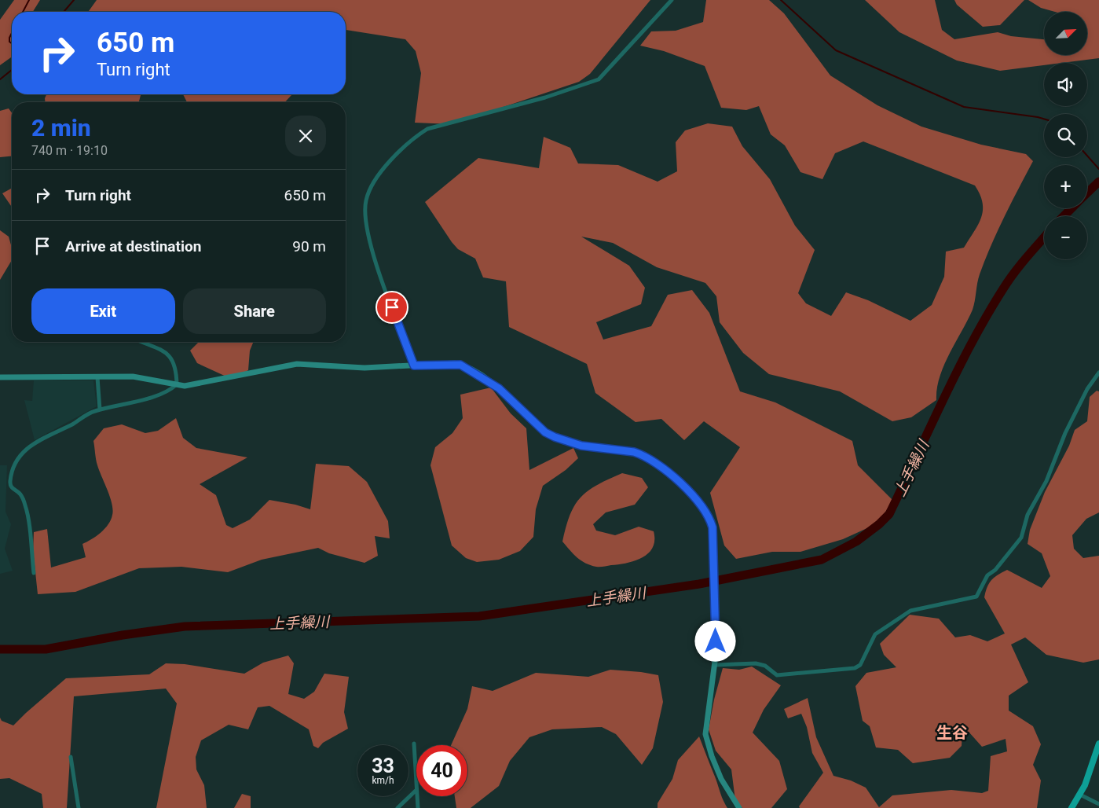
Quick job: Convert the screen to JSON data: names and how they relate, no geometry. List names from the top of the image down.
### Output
{
  "districts": ["生谷"],
  "water": ["上手繰川"],
  "north": "top right",
  "page": {
    "map_buttons": ["+", "−"],
    "turn": ["650 m", "Turn right"],
    "heading": ["2 min", "740 m · 19:10"],
    "list": [
      {
        "name": "Turn right",
        "value": "650 m"
      },
      {
        "name": "Arrive at destination",
        "value": "90 m"
      }
    ],
    "buttons": ["Exit", "Share"],
    "speed": "33 km/h",
    "limit": "40"
  }
}
